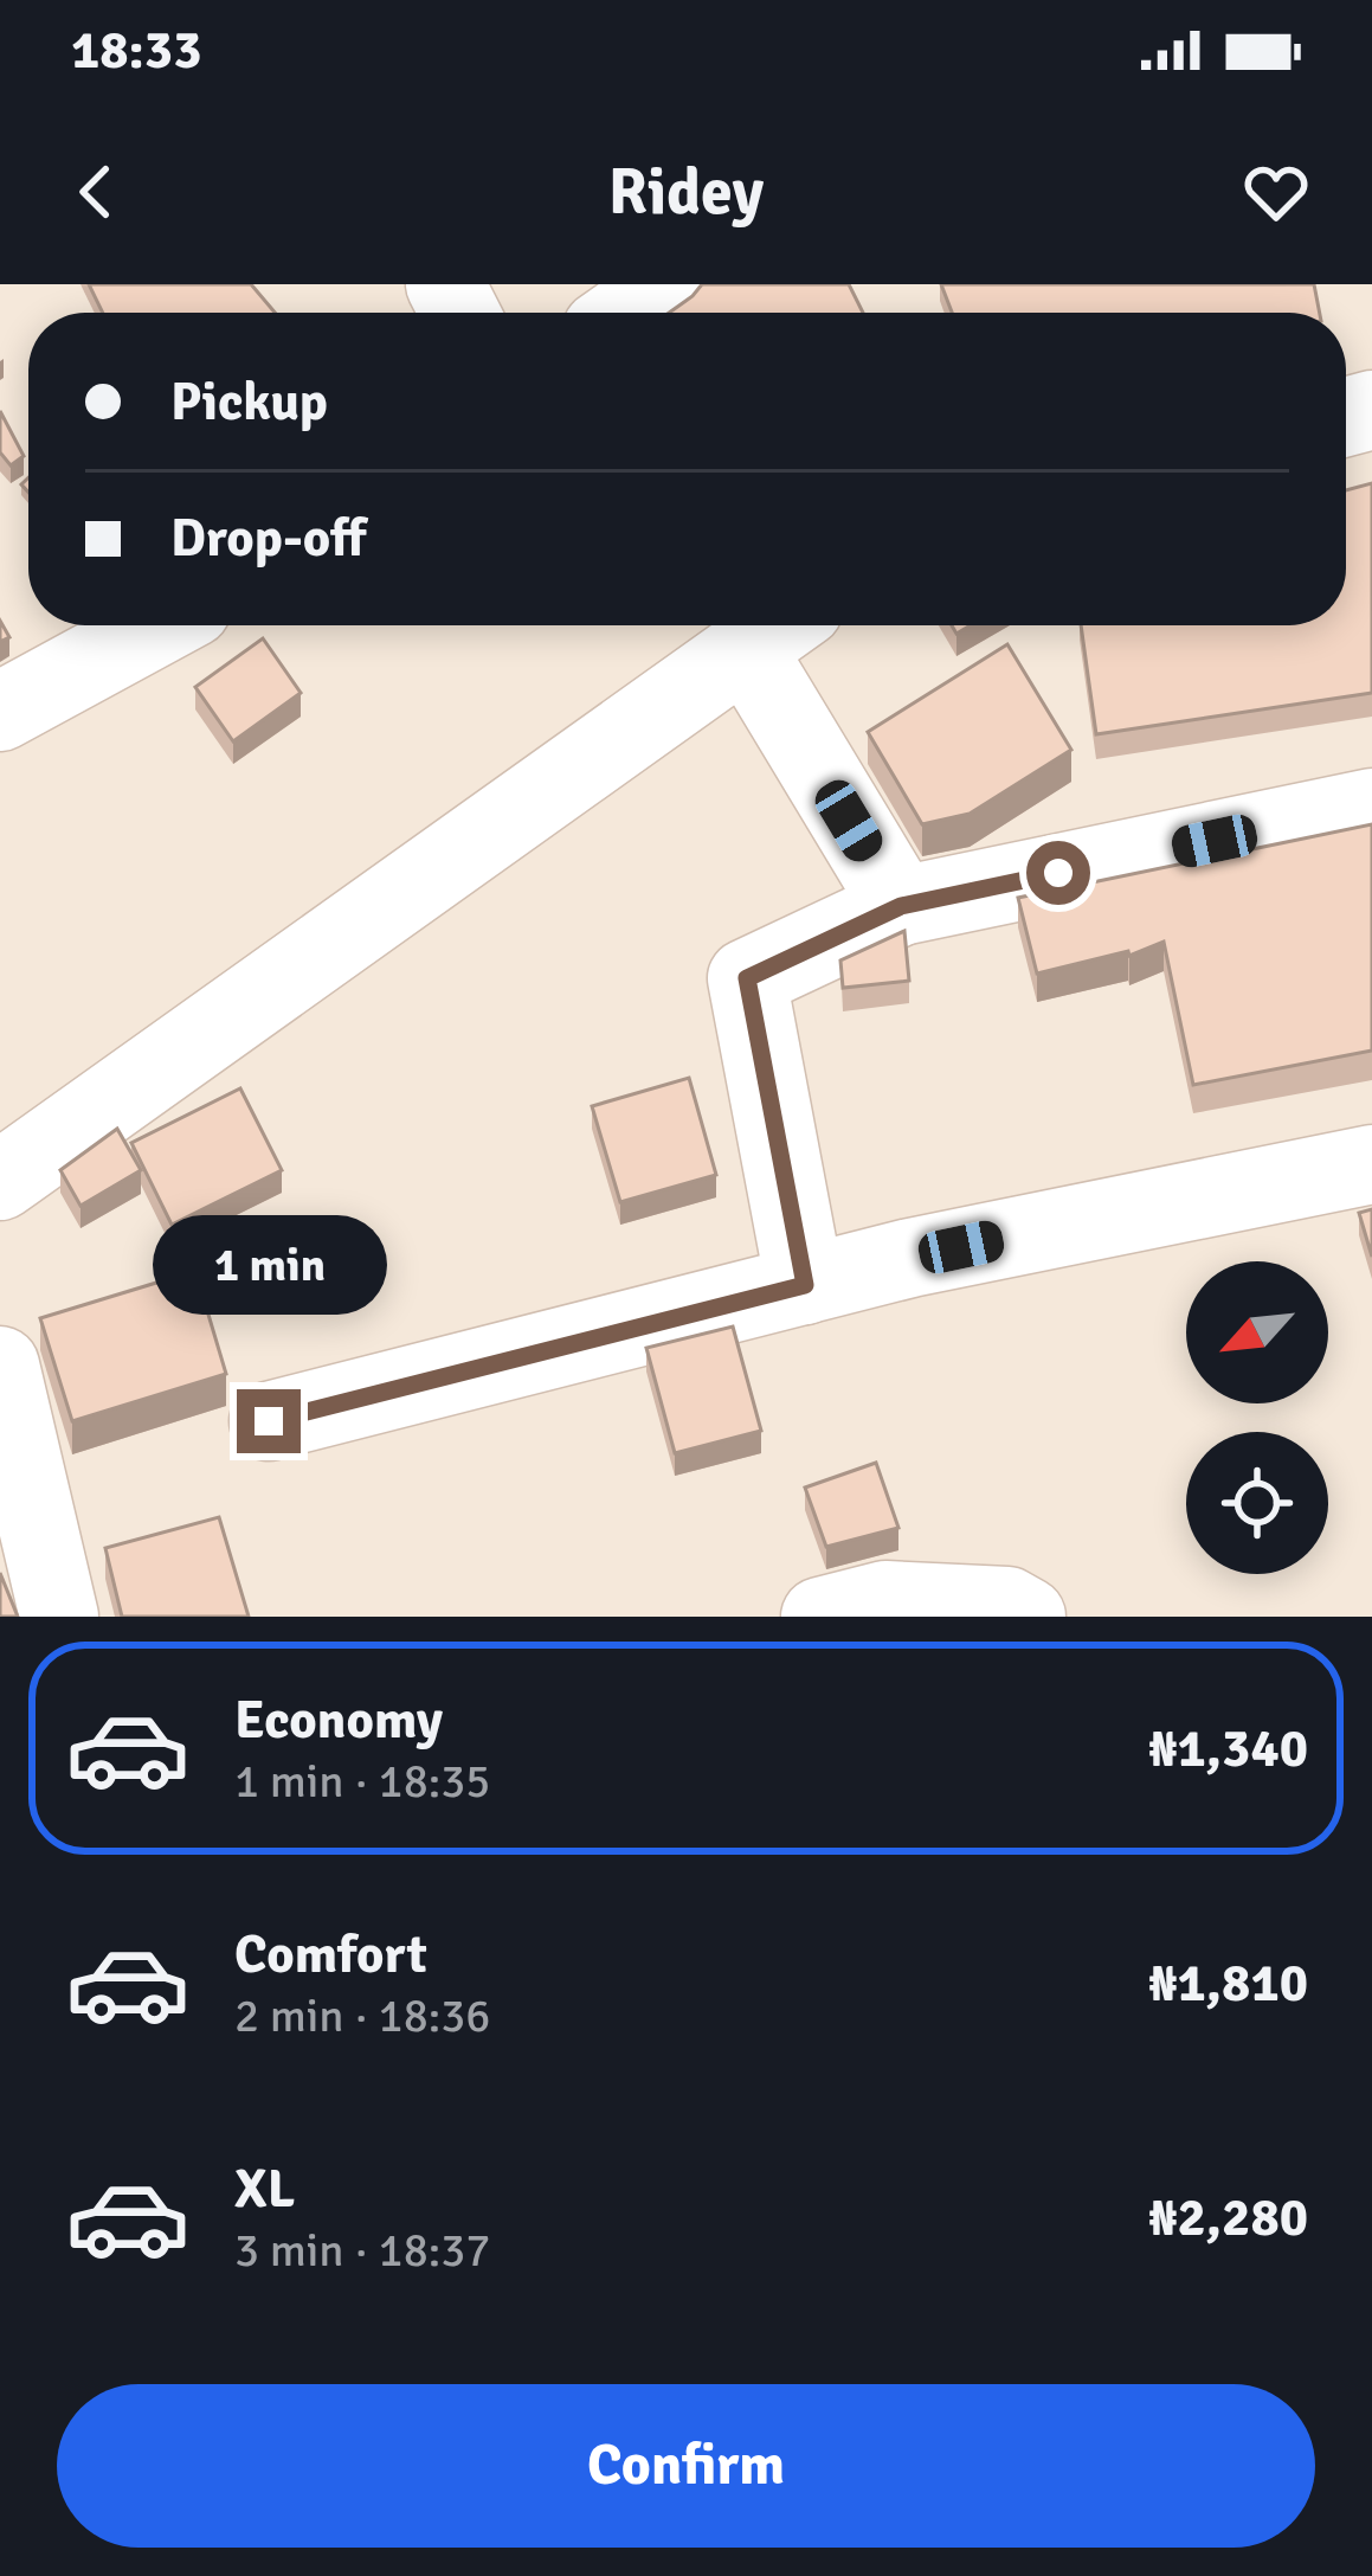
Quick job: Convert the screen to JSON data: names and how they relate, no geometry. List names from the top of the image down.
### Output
{
  "north": "bottom left",
  "page": {
    "status": "18:33",
    "header": "Ridey",
    "banner": ["Pickup", "Drop-off"],
    "bubble": "1 min",
    "list": [
      {
        "name": "Economy",
        "note": "1 min · 18:35",
        "value": "₦1,340"
      },
      {
        "name": "Comfort",
        "note": "2 min · 18:36",
        "value": "₦1,810"
      },
      {
        "name": "XL",
        "note": "3 min · 18:37",
        "value": "₦2,280"
      }
    ],
    "buttons": "Confirm"
  }
}
